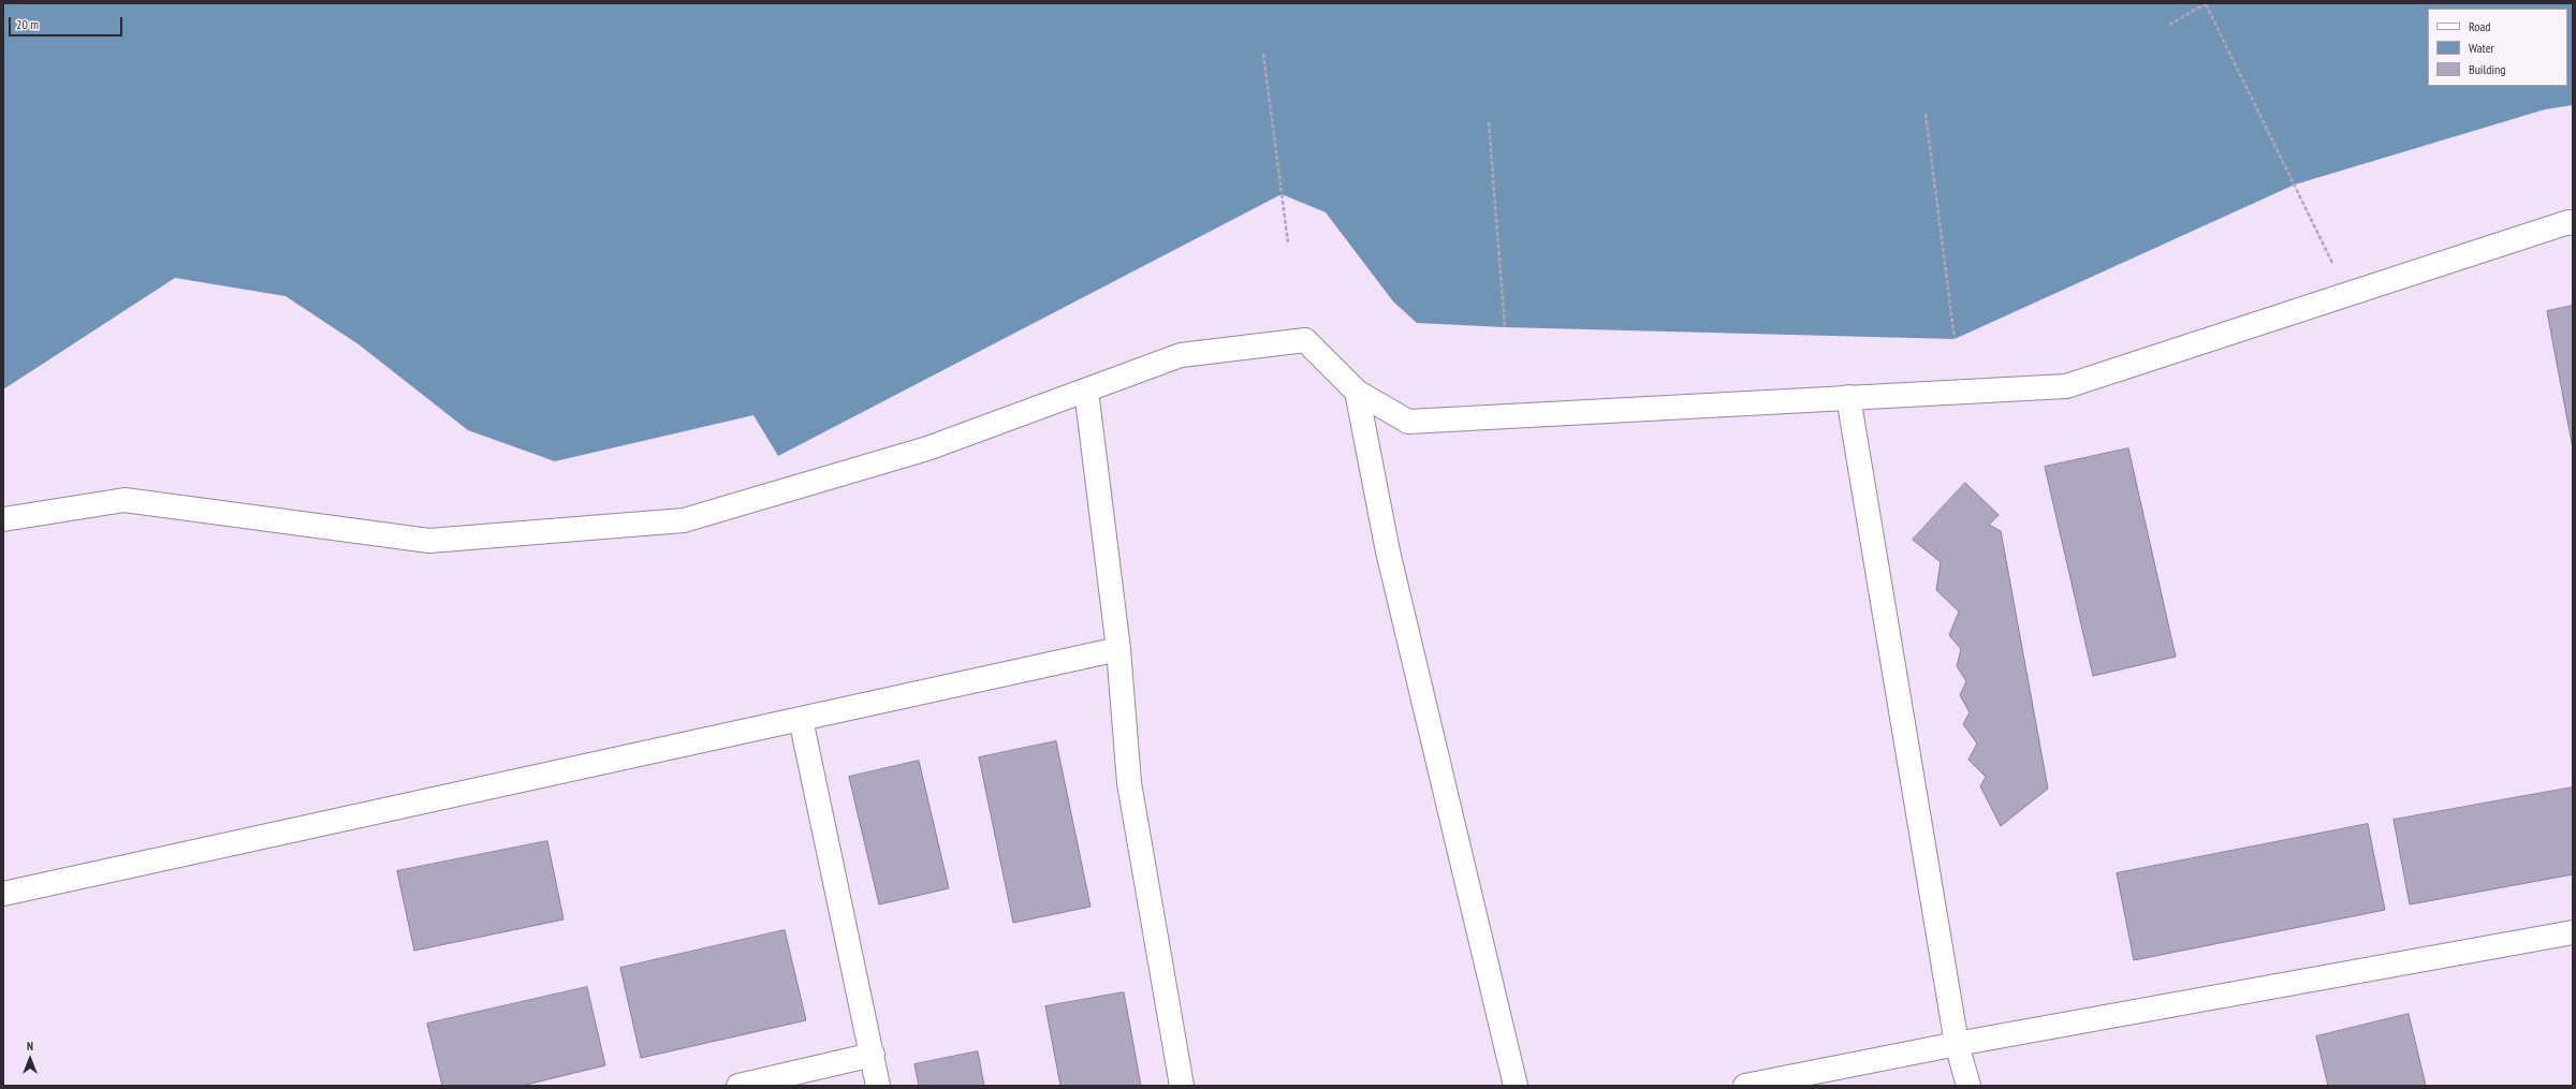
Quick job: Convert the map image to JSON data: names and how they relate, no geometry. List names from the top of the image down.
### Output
{
  "legend": ["Road", "Water", "Building"],
  "scale_bar": "20 m",
  "north": "top"
}
